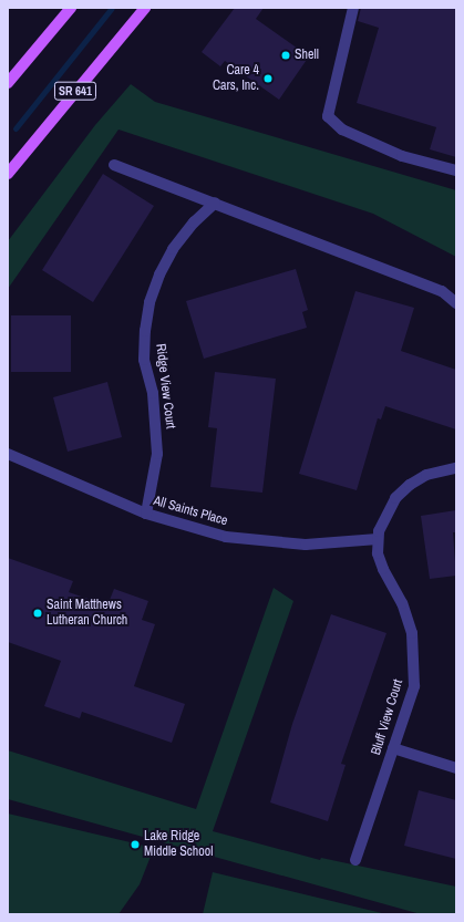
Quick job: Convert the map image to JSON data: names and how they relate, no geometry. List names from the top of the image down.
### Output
{
  "streets": {
    "main road": ["SR 641"],
    "street": ["Ridge View Court", "All Saints Place", "Bluff View Court"]
  },
  "crossings": [
    ["Ridge View Court", "All Saints Place"],
    ["All Saints Place", "Bluff View Court"]
  ],
  "places": [
    "Shell",
    "Care 4 Cars, Inc.",
    "Saint Matthews Lutheran Church",
    "Lake Ridge Middle School"
  ]
}
